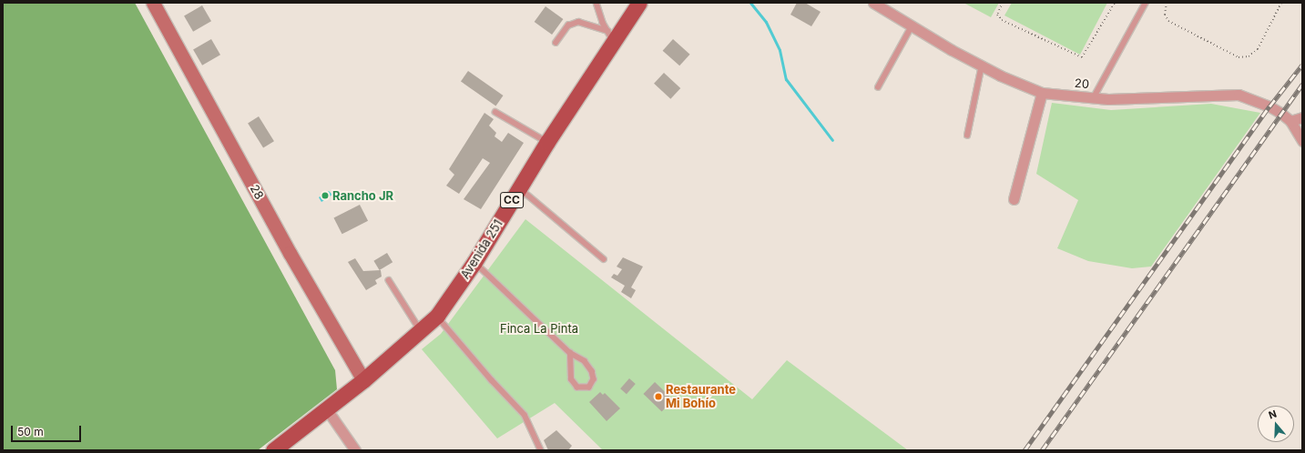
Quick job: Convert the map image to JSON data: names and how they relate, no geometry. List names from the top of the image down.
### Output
{
  "streets": {
    "main road": ["CC", "Avenida 251"],
    "street": ["20", "28"]
  },
  "crossings": [
    ["28", "Avenida 251"]
  ],
  "parks": ["Finca La Pinta"],
  "places": ["Rancho JR", "Restaurante Mi Bohío"],
  "scale_bar": "50 m",
  "north": "top"
}
